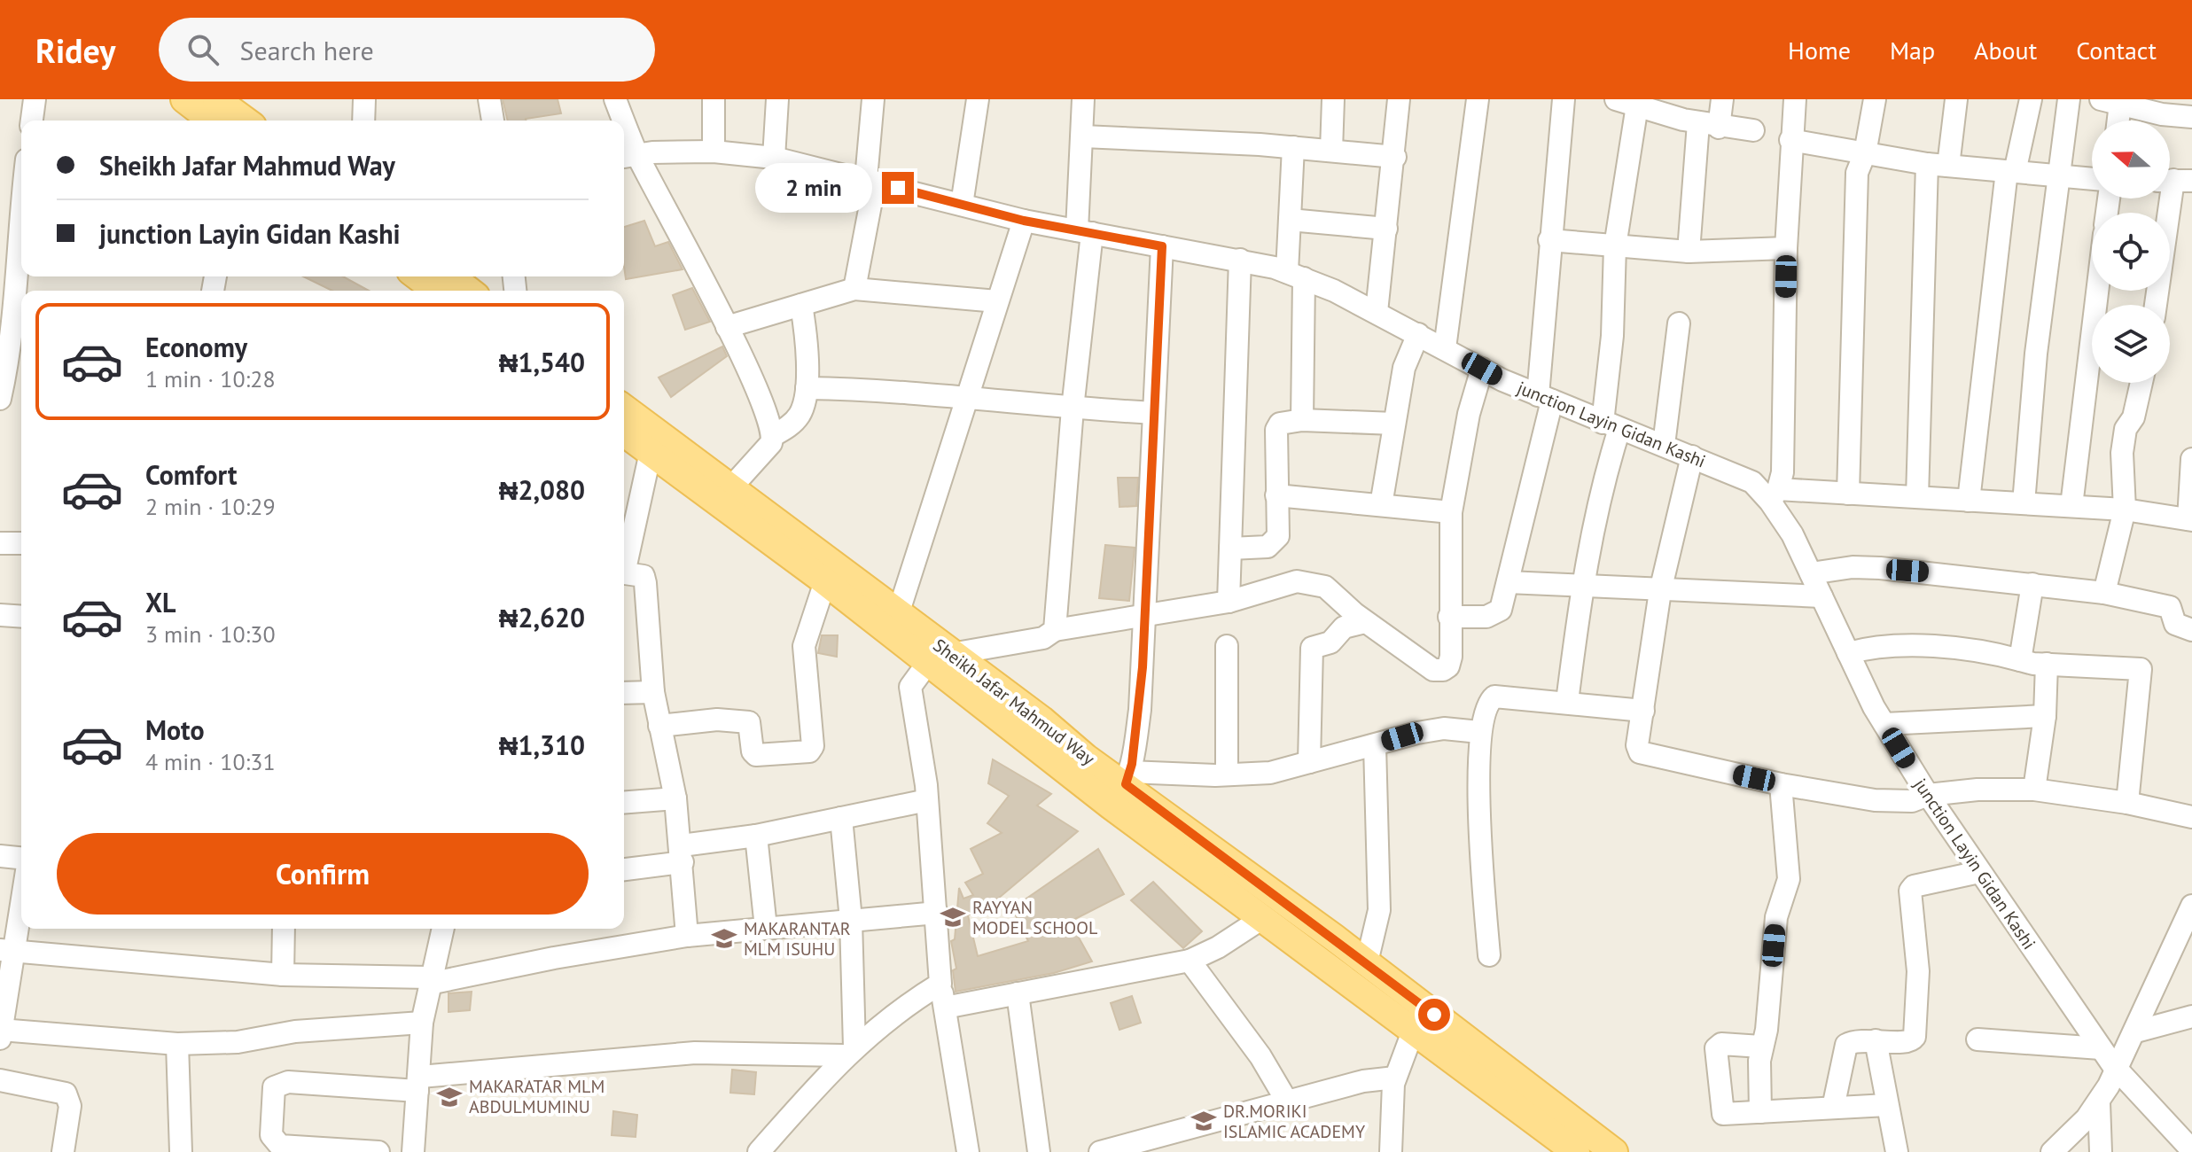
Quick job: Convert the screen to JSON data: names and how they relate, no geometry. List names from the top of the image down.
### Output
{
  "streets": {
    "main road": ["Sheikh Jafar Mahmud Way"],
    "street": ["junction Layin Gidan Kashi"]
  },
  "places": {
    "school or university": [
      "RAYYAN MODEL SCHOOL",
      "MAKARANTAR MLM ISUHU",
      "MAKARATAR MLM ABDULMUMINU",
      "DR.MORIKI ISLAMIC ACADEMY"
    ]
  },
  "north": "left",
  "page": {
    "header": "Ridey",
    "search": "Search here",
    "nav": [
      "Home",
      "Map",
      "About",
      "Contact"
    ],
    "banner": ["Sheikh Jafar Mahmud Way", "junction Layin Gidan Kashi"],
    "bubble": "2 min",
    "list": [
      {
        "name": "Economy",
        "note": "1 min · 10:28",
        "value": "₦1,540"
      },
      {
        "name": "Comfort",
        "note": "2 min · 10:29",
        "value": "₦2,080"
      },
      {
        "name": "XL",
        "note": "3 min · 10:30",
        "value": "₦2,620"
      },
      {
        "name": "Moto",
        "note": "4 min · 10:31",
        "value": "₦1,310"
      }
    ],
    "buttons": "Confirm"
  }
}
